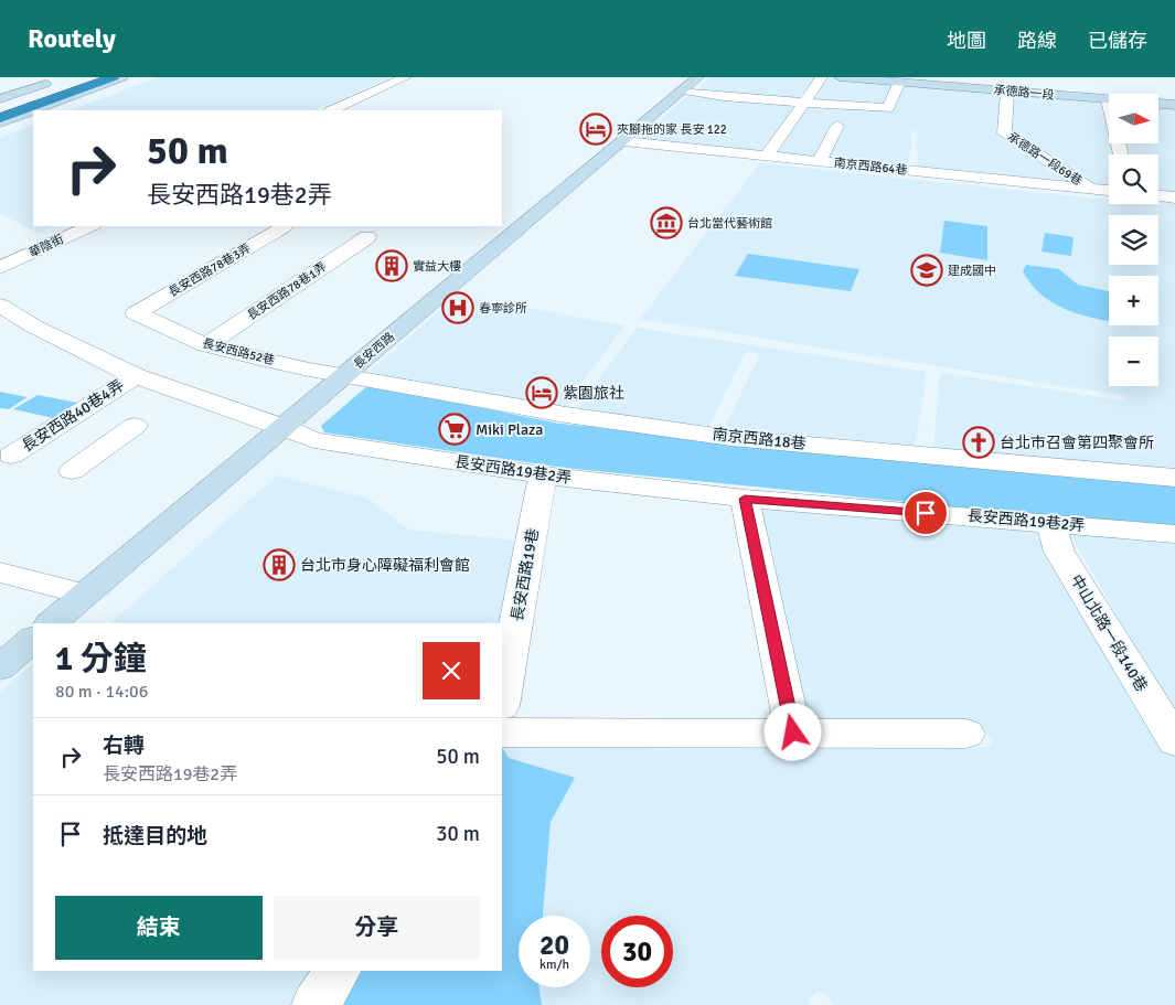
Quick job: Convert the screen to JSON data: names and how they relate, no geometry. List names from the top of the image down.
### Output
{
  "streets": {
    "street": [
      "承德路一段",
      "承德路一段69巷",
      "南京西路64巷",
      "華陰街",
      "長安西路78巷3弄",
      "長安西路78巷1弄",
      "長安西路",
      "長安西路52巷",
      "長安西路40巷4弄",
      "南京西路18巷",
      "長安西路19巷2弄",
      "長安西路19巷",
      "中山北路一段140巷"
    ]
  },
  "crossings": [
    ["承德路一段", "承德路一段69巷"],
    ["承德路一段69巷", "南京西路64巷"],
    ["南京西路64巷", "長安西路"],
    ["長安西路78巷3弄", "長安西路52巷"],
    ["長安西路78巷1弄", "長安西路52巷"],
    ["長安西路", "長安西路52巷"],
    ["長安西路", "南京西路18巷"],
    ["長安西路", "長安西路19巷2弄"],
    ["長安西路52巷", "南京西路18巷"],
    ["長安西路40巷4弄", "長安西路19巷2弄"],
    ["長安西路19巷2弄", "長安西路19巷"],
    ["長安西路19巷2弄", "中山北路一段140巷"]
  ],
  "places": {
    "hotel": ["夾腳拖的家 長安 122", "紫園旅社"],
    "museum": ["台北當代藝術館"],
    "building": ["實益大樓", "台北市身心障礙福利會館"],
    "school or university": ["建成國中"],
    "hospital": ["春寧診所"],
    "supermarket": ["Miki Plaza"],
    "church": ["台北市召會第四聚會所"]
  },
  "north": "right",
  "page": {
    "header": "Routely",
    "nav": ["地圖", "路線", "已儲存"],
    "map_buttons": ["+", "−"],
    "turn": ["50 m", "長安西路19巷2弄"],
    "heading": ["1 分鐘", "80 m · 14:06"],
    "list": [
      {
        "name": "右轉",
        "note": "長安西路19巷2弄",
        "value": "50 m"
      },
      {
        "name": "抵達目的地",
        "value": "30 m"
      }
    ],
    "buttons": ["結束", "分享"],
    "speed": "20 km/h",
    "limit": "30"
  }
}
